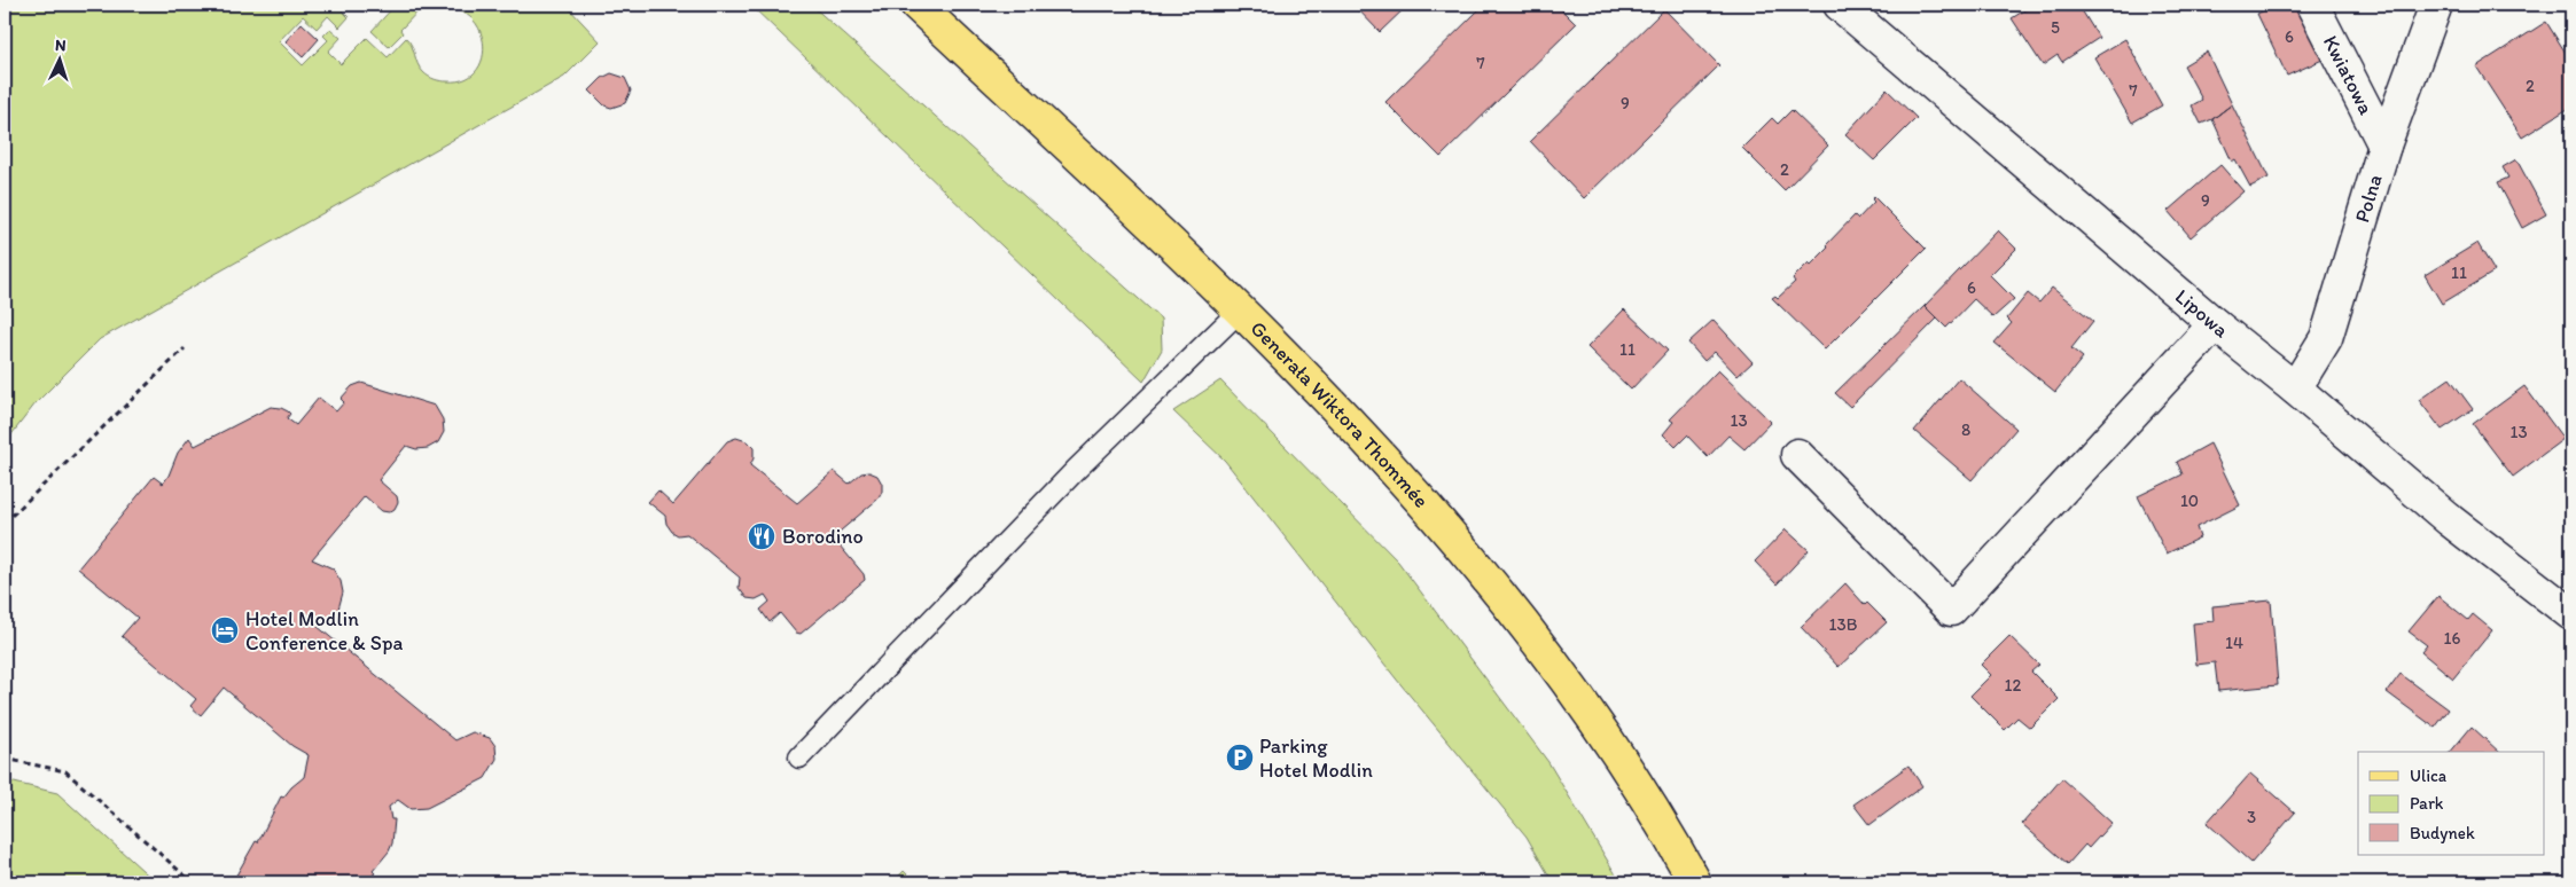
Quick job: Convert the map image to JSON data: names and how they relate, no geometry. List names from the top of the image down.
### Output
{
  "streets": {
    "main road": ["Generała Wiktora Thommée"],
    "street": ["Kwiatowa", "Polna", "Lipowa"]
  },
  "crossings": [
    ["Kwiatowa", "Polna"],
    ["Polna", "Lipowa"]
  ],
  "places": {
    "restaurant": ["Borodino"],
    "hotel": ["Hotel Modlin Conference & Spa"],
    "parking": ["Parking Hotel Modlin"]
  },
  "house_numbers": [
    "5",
    "6",
    "7",
    "2",
    "7",
    "9",
    "2",
    "9",
    "11",
    "6",
    "11",
    "13",
    "8",
    "13",
    "10",
    "13B",
    "16",
    "14",
    "12",
    "3"
  ],
  "legend": ["Ulica", "Park", "Budynek"],
  "north": "top"
}
